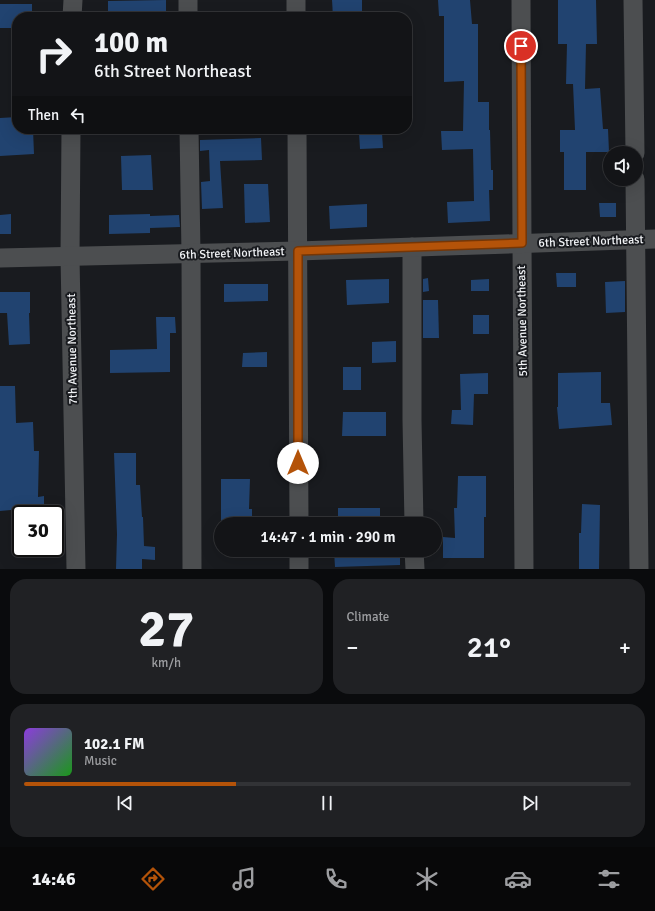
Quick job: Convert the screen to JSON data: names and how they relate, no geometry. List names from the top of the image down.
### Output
{
  "streets": {
    "street": ["6th Street Northeast", "5th Avenue Northeast", "7th Avenue Northeast"]
  },
  "crossings": [
    ["6th Street Northeast", "5th Avenue Northeast"],
    ["6th Street Northeast", "7th Avenue Northeast"]
  ],
  "page": {
    "turn": ["100 m", "6th Street Northeast"],
    "then": "Then",
    "limit": "30",
    "trip": "14:47 · 1 min · 290 m",
    "tile": [
      ["27", "km/h"],
      "Climate"
    ],
    "heat": ["−", "21°", "+"],
    "song": ["102.1 FM", "Music"],
    "tabs": "14:46"
  }
}
